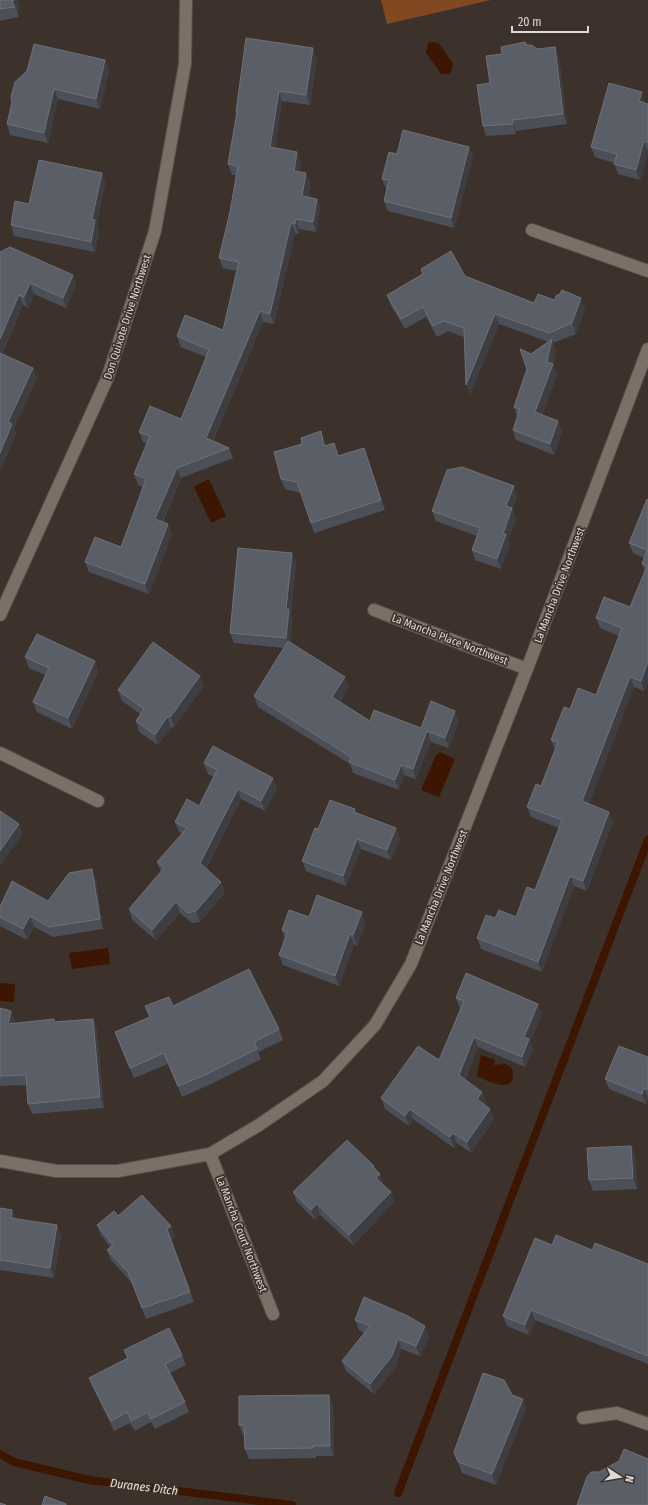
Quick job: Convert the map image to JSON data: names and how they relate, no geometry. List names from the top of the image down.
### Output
{
  "streets": {
    "street": [
      "Don Quixote Drive Northwest",
      "La Mancha Drive Northwest",
      "La Mancha Place Northwest",
      "La Mancha Court Northwest"
    ]
  },
  "crossings": [
    ["La Mancha Drive Northwest", "La Mancha Place Northwest"],
    ["La Mancha Drive Northwest", "La Mancha Court Northwest"]
  ],
  "water": ["Duranes Ditch"],
  "scale_bar": "20 m",
  "north": "right"
}
